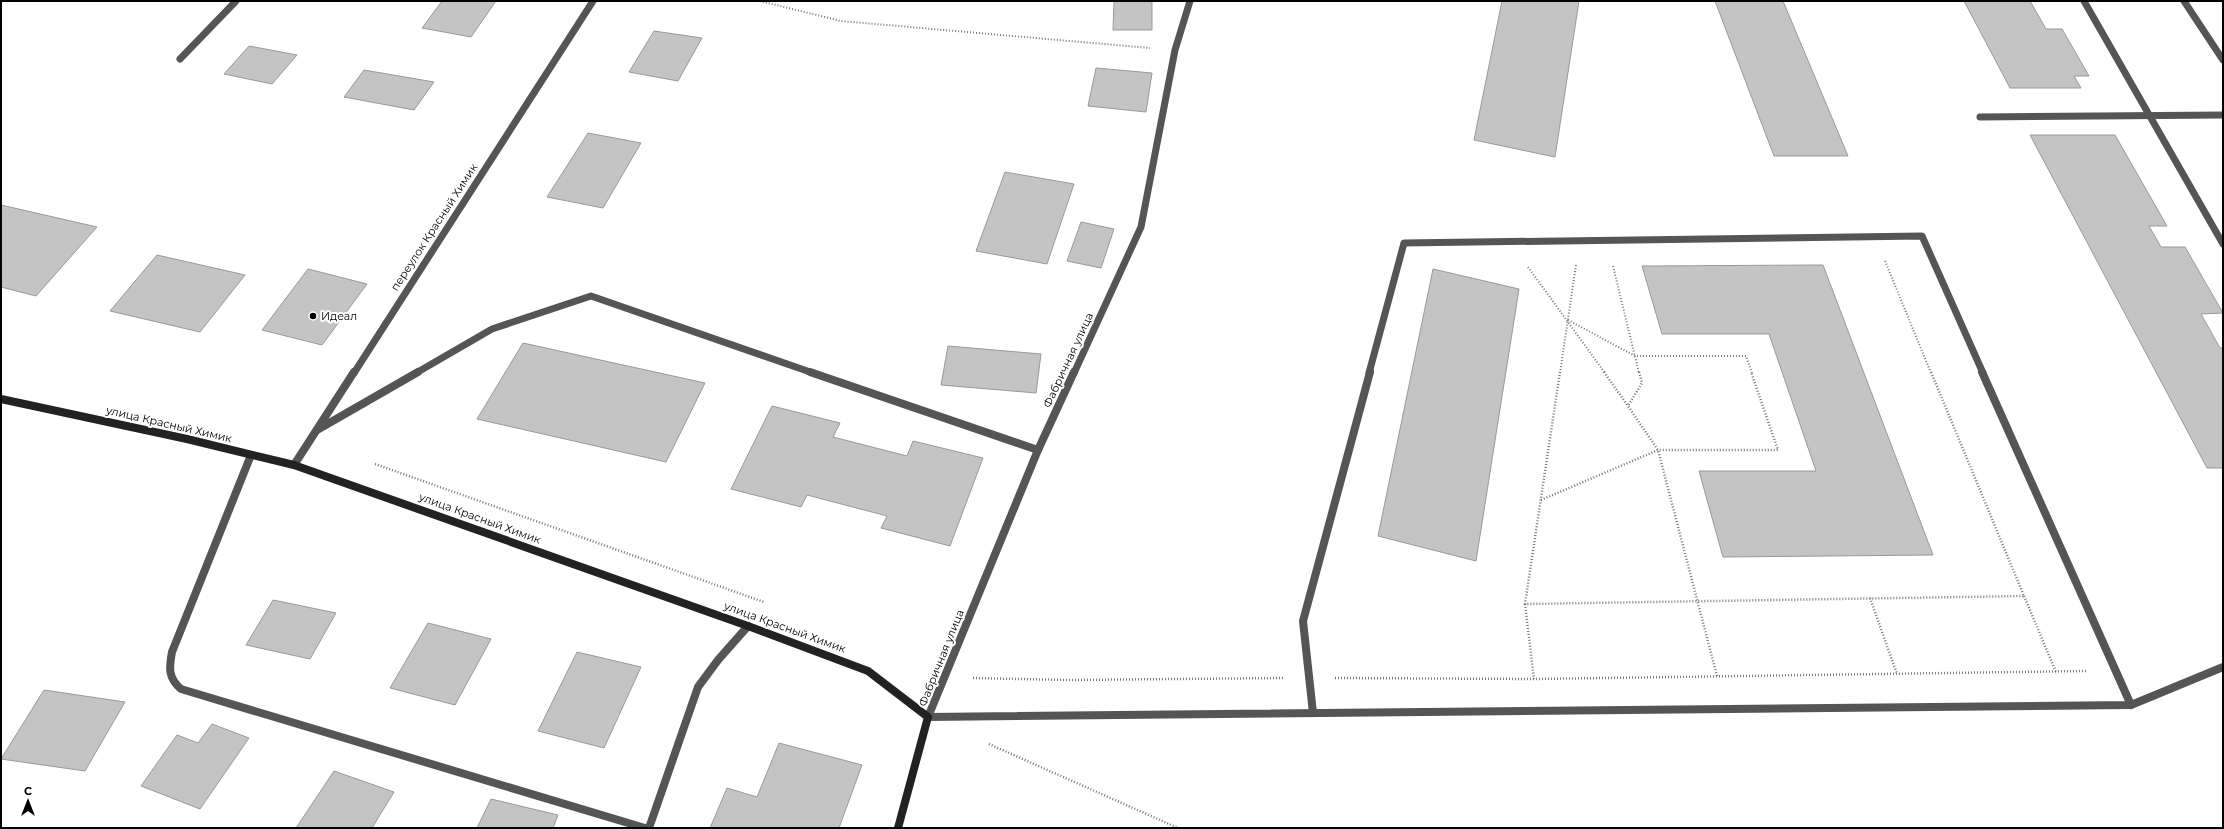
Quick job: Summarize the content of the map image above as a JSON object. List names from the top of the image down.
{
  "streets": {
    "street": ["переулок Красный Химик", "Фабричная улица", "улица Красный Химик"]
  },
  "crossings": [
    ["переулок Красный Химик", "улица Красный Химик"],
    ["Фабричная улица", "улица Красный Химик"]
  ],
  "places": ["Идеал"],
  "north": "top"
}
